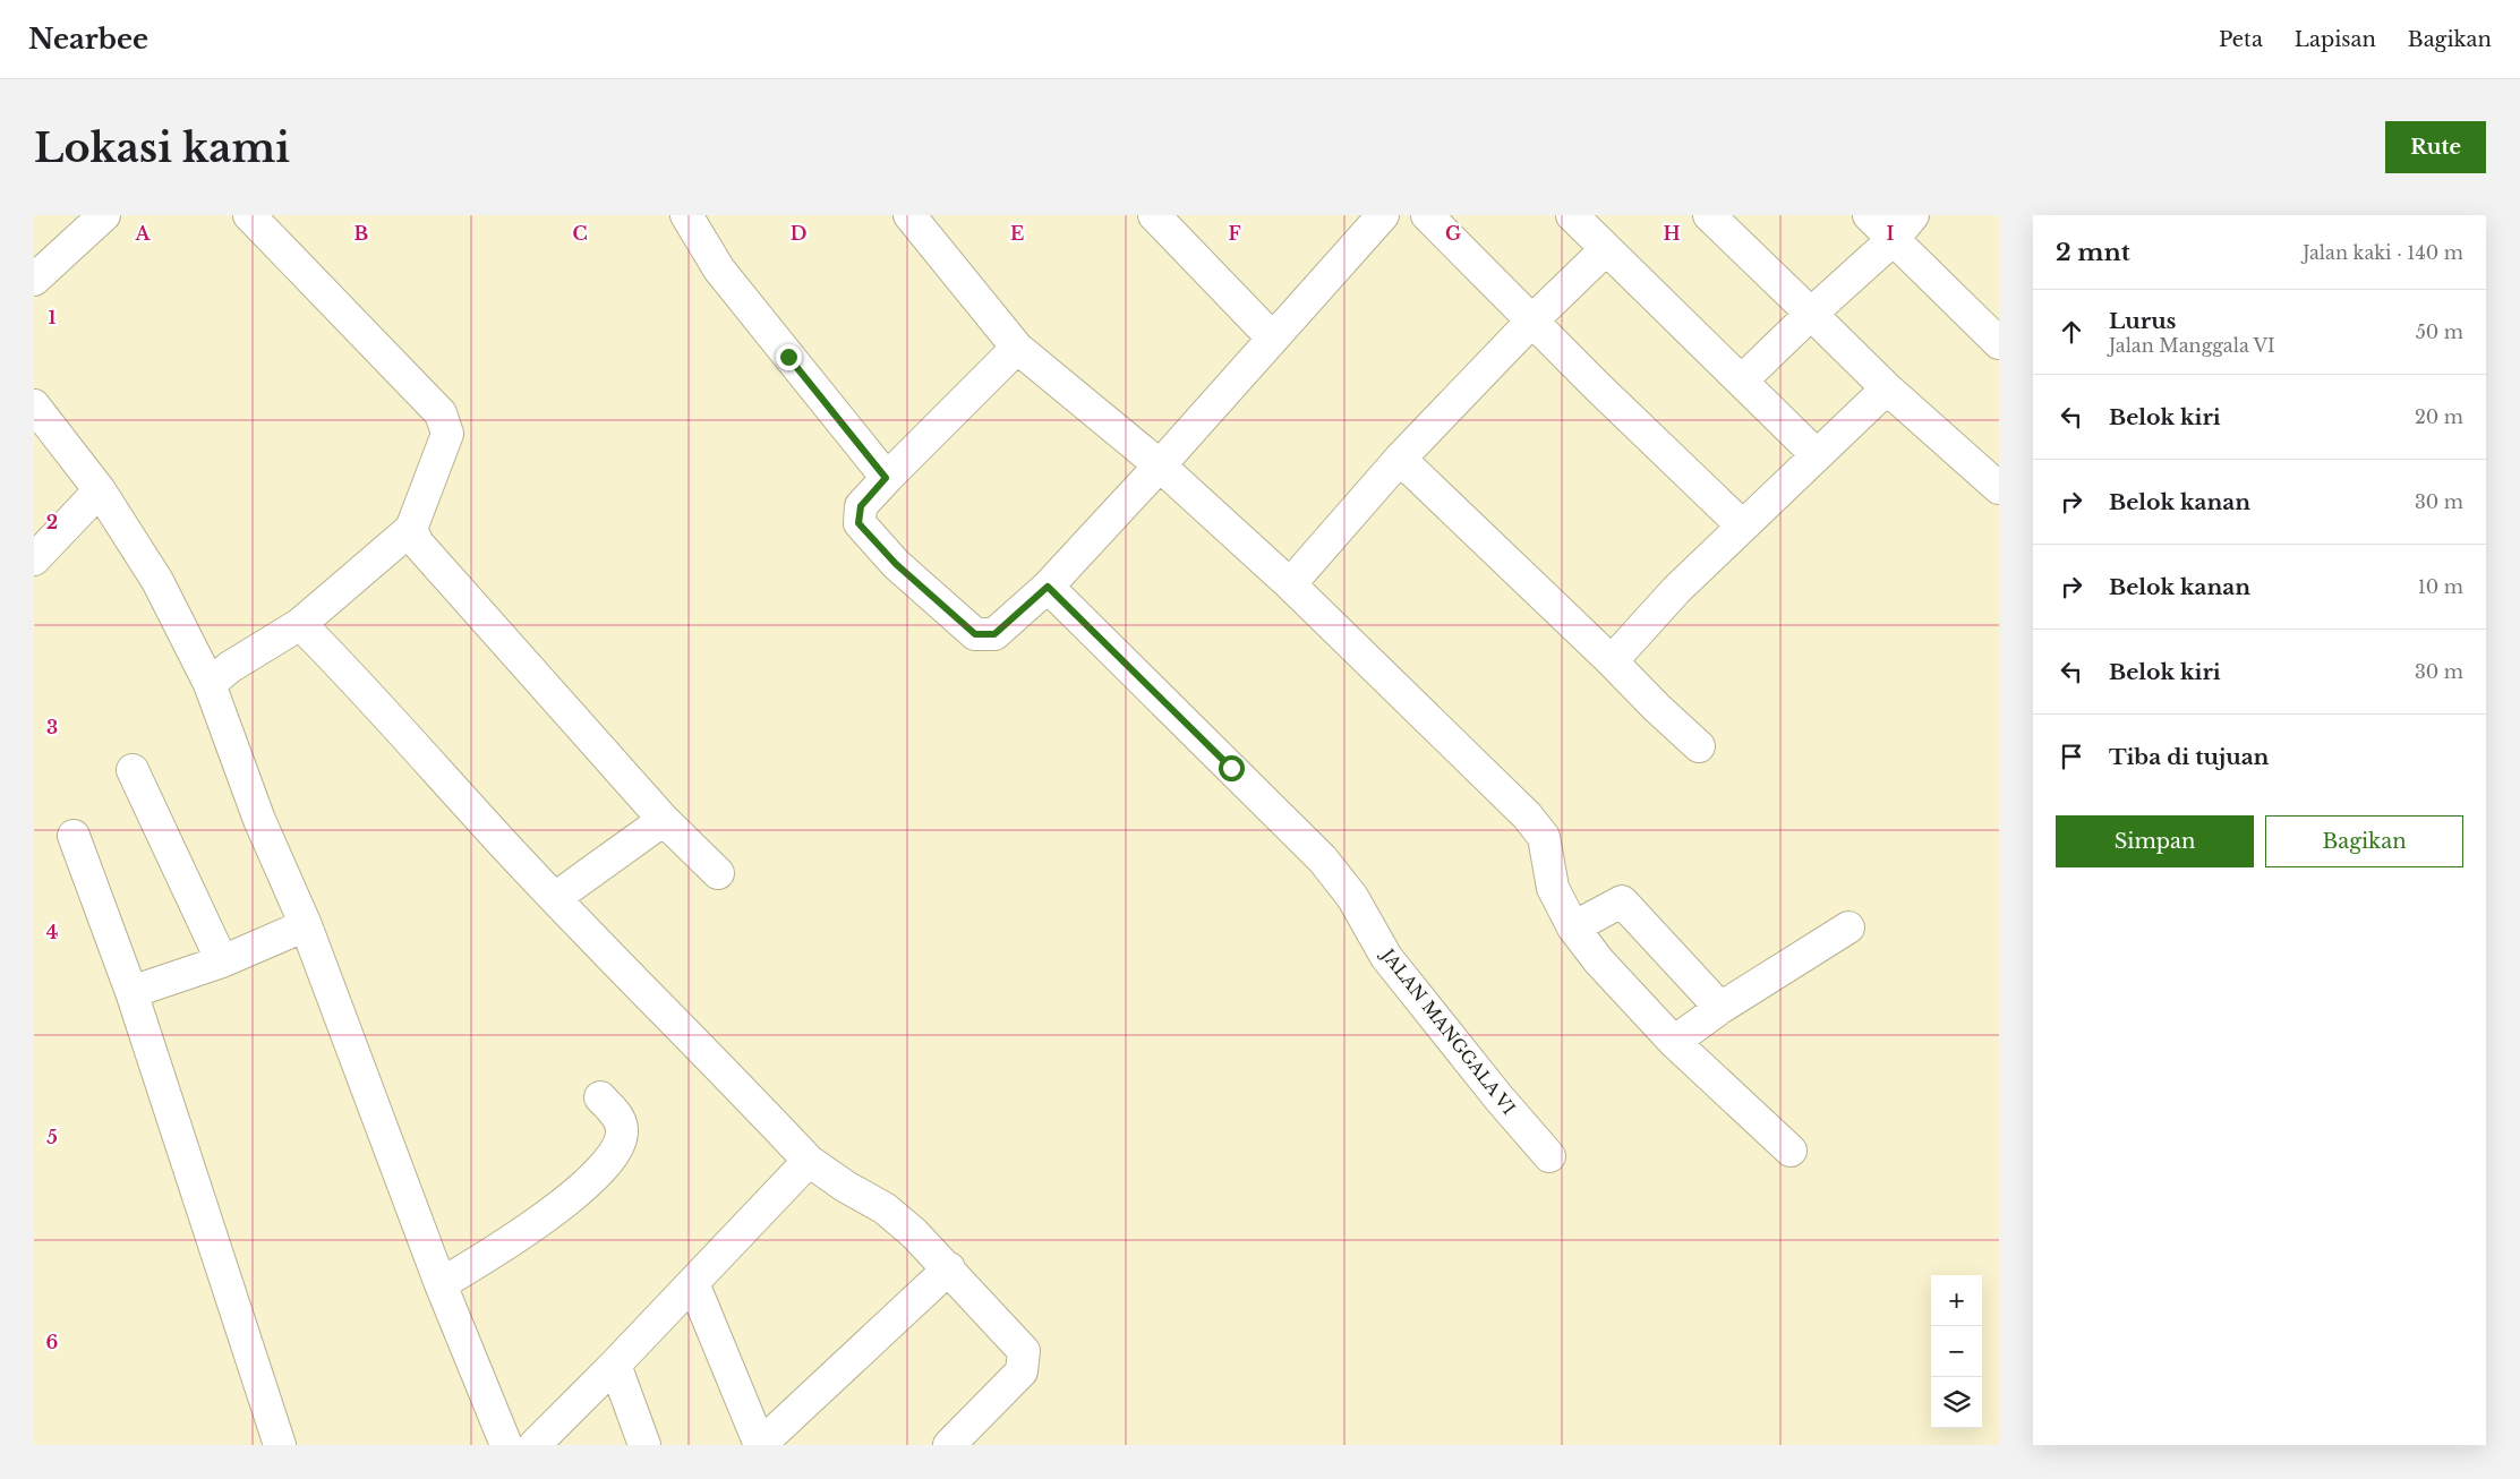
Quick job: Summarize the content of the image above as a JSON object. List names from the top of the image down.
{
  "streets": {
    "street": ["JALAN MANGGALA VI"]
  },
  "page": {
    "header": "Nearbee",
    "nav": ["Peta", "Lapisan", "Bagikan"],
    "buttons": [
      "Rute",
      ["Simpan", "Bagikan"]
    ],
    "title": "Lokasi kami",
    "heading": ["2 mnt", "Jalan kaki · 140 m"],
    "list": [
      ["Lurus", "Jalan Manggala VI", "50 m"],
      ["Belok kiri", "20 m"],
      ["Belok kanan", "30 m"],
      ["Belok kanan", "10 m"],
      ["Belok kiri", "30 m"],
      "Tiba di tujuan"
    ],
    "map_buttons": ["+", "−"]
  },
  "grid": {
    "columns": [
      "A",
      "B",
      "C",
      "D",
      "E",
      "F",
      "G",
      "H",
      "I"
    ],
    "rows": [
      "1",
      "2",
      "3",
      "4",
      "5",
      "6"
    ]
  }
}
